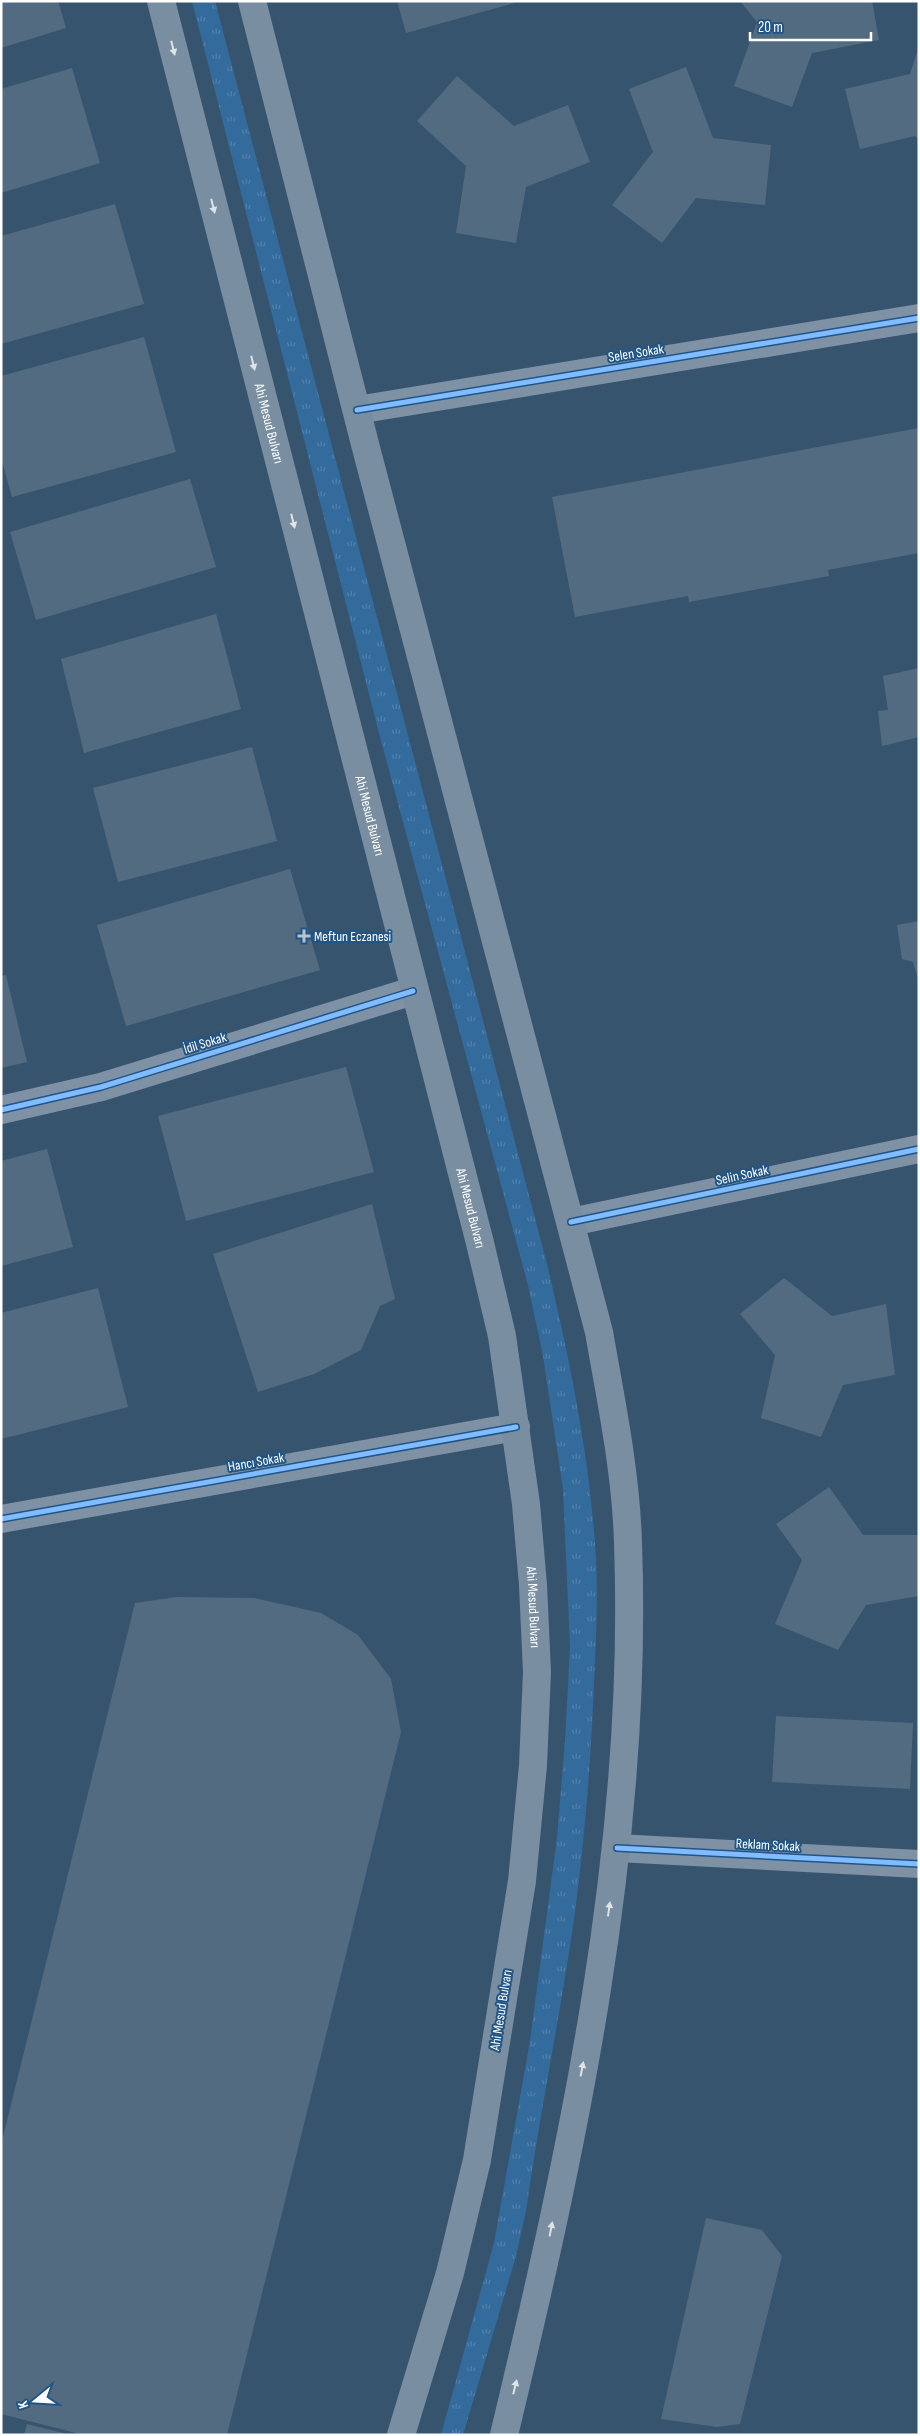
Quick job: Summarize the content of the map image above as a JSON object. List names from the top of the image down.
{
  "streets": {
    "main road": ["Ahi Mesud Bulvarı"],
    "street": [
      "Selen Sokak",
      "İdil Sokak",
      "Selin Sokak",
      "Hancı Sokak",
      "Reklam Sokak"
    ]
  },
  "crossings": [
    ["Ahi Mesud Bulvarı", "İdil Sokak"],
    ["Ahi Mesud Bulvarı", "Hancı Sokak"]
  ],
  "places": {
    "health": ["Meftun Eczanesi"]
  },
  "scale_bar": "20 m",
  "north": "left"
}
